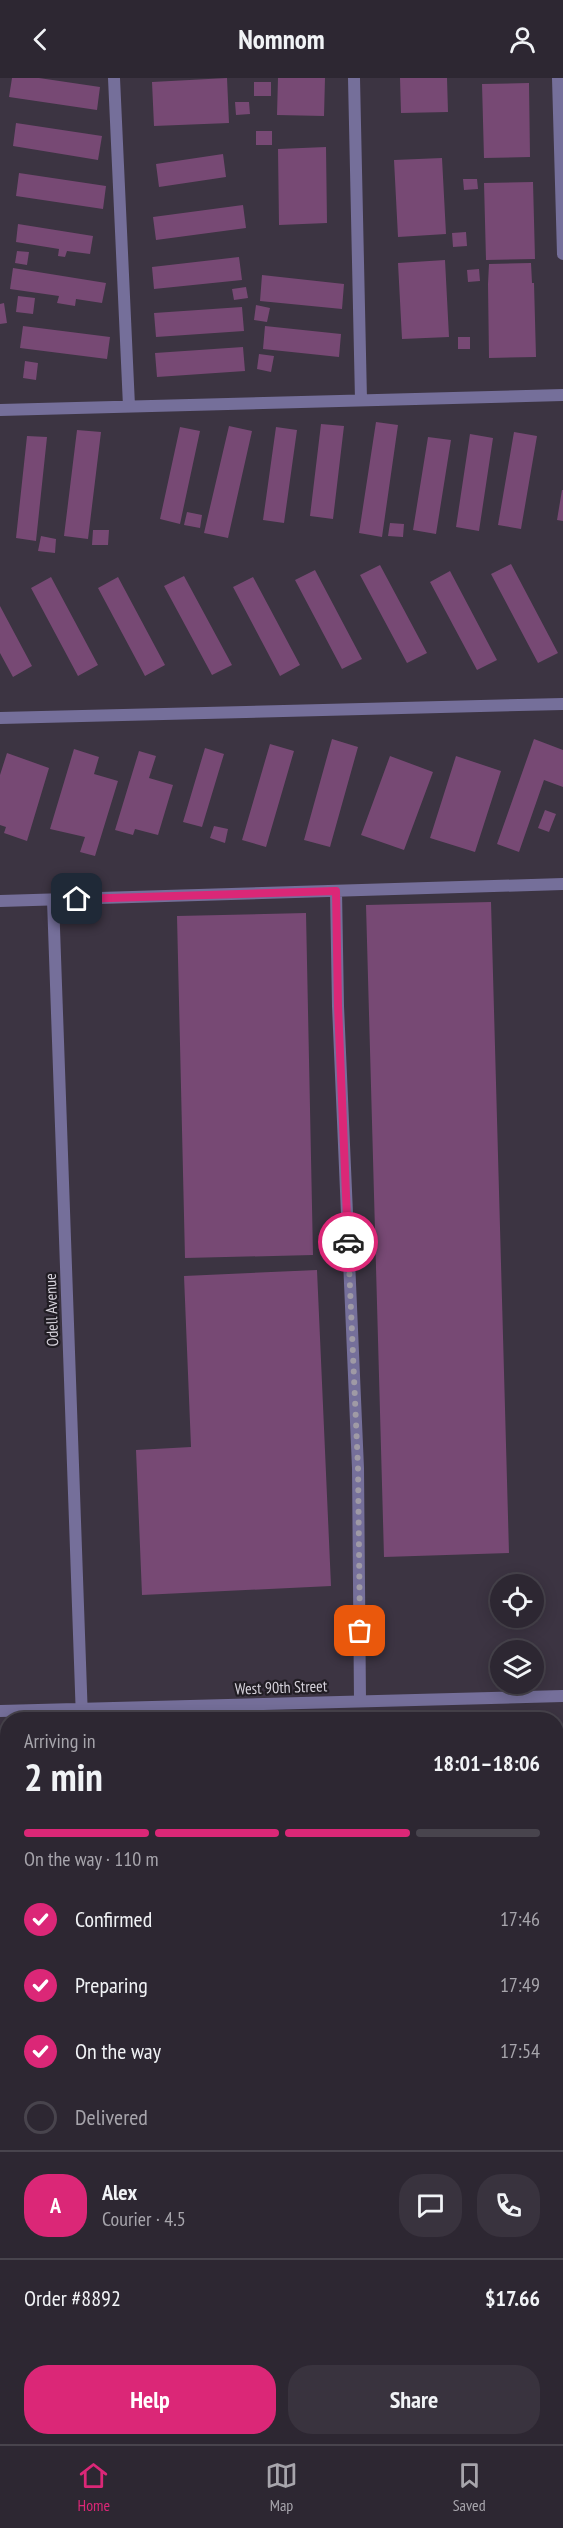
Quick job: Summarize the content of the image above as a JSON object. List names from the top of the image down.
{
  "streets": {
    "street": ["Odell Avenue", "West 90th Street"]
  },
  "page": {
    "header": "Nomnom",
    "heading": ["2 min", "Arriving in", "18:01–18:06"],
    "panel": [
      "Alex",
      "Courier · 4.5",
      "Order #8892",
      "$17.66"
    ],
    "bar": "On the way · 110 m",
    "list": [
      ["Confirmed", "17:46"],
      ["Preparing", "17:49"],
      ["On the way", "17:54"],
      "Delivered"
    ],
    "round": "A",
    "buttons": ["Help", "Share"],
    "tabs": ["Home", "Map", "Saved"]
  }
}
